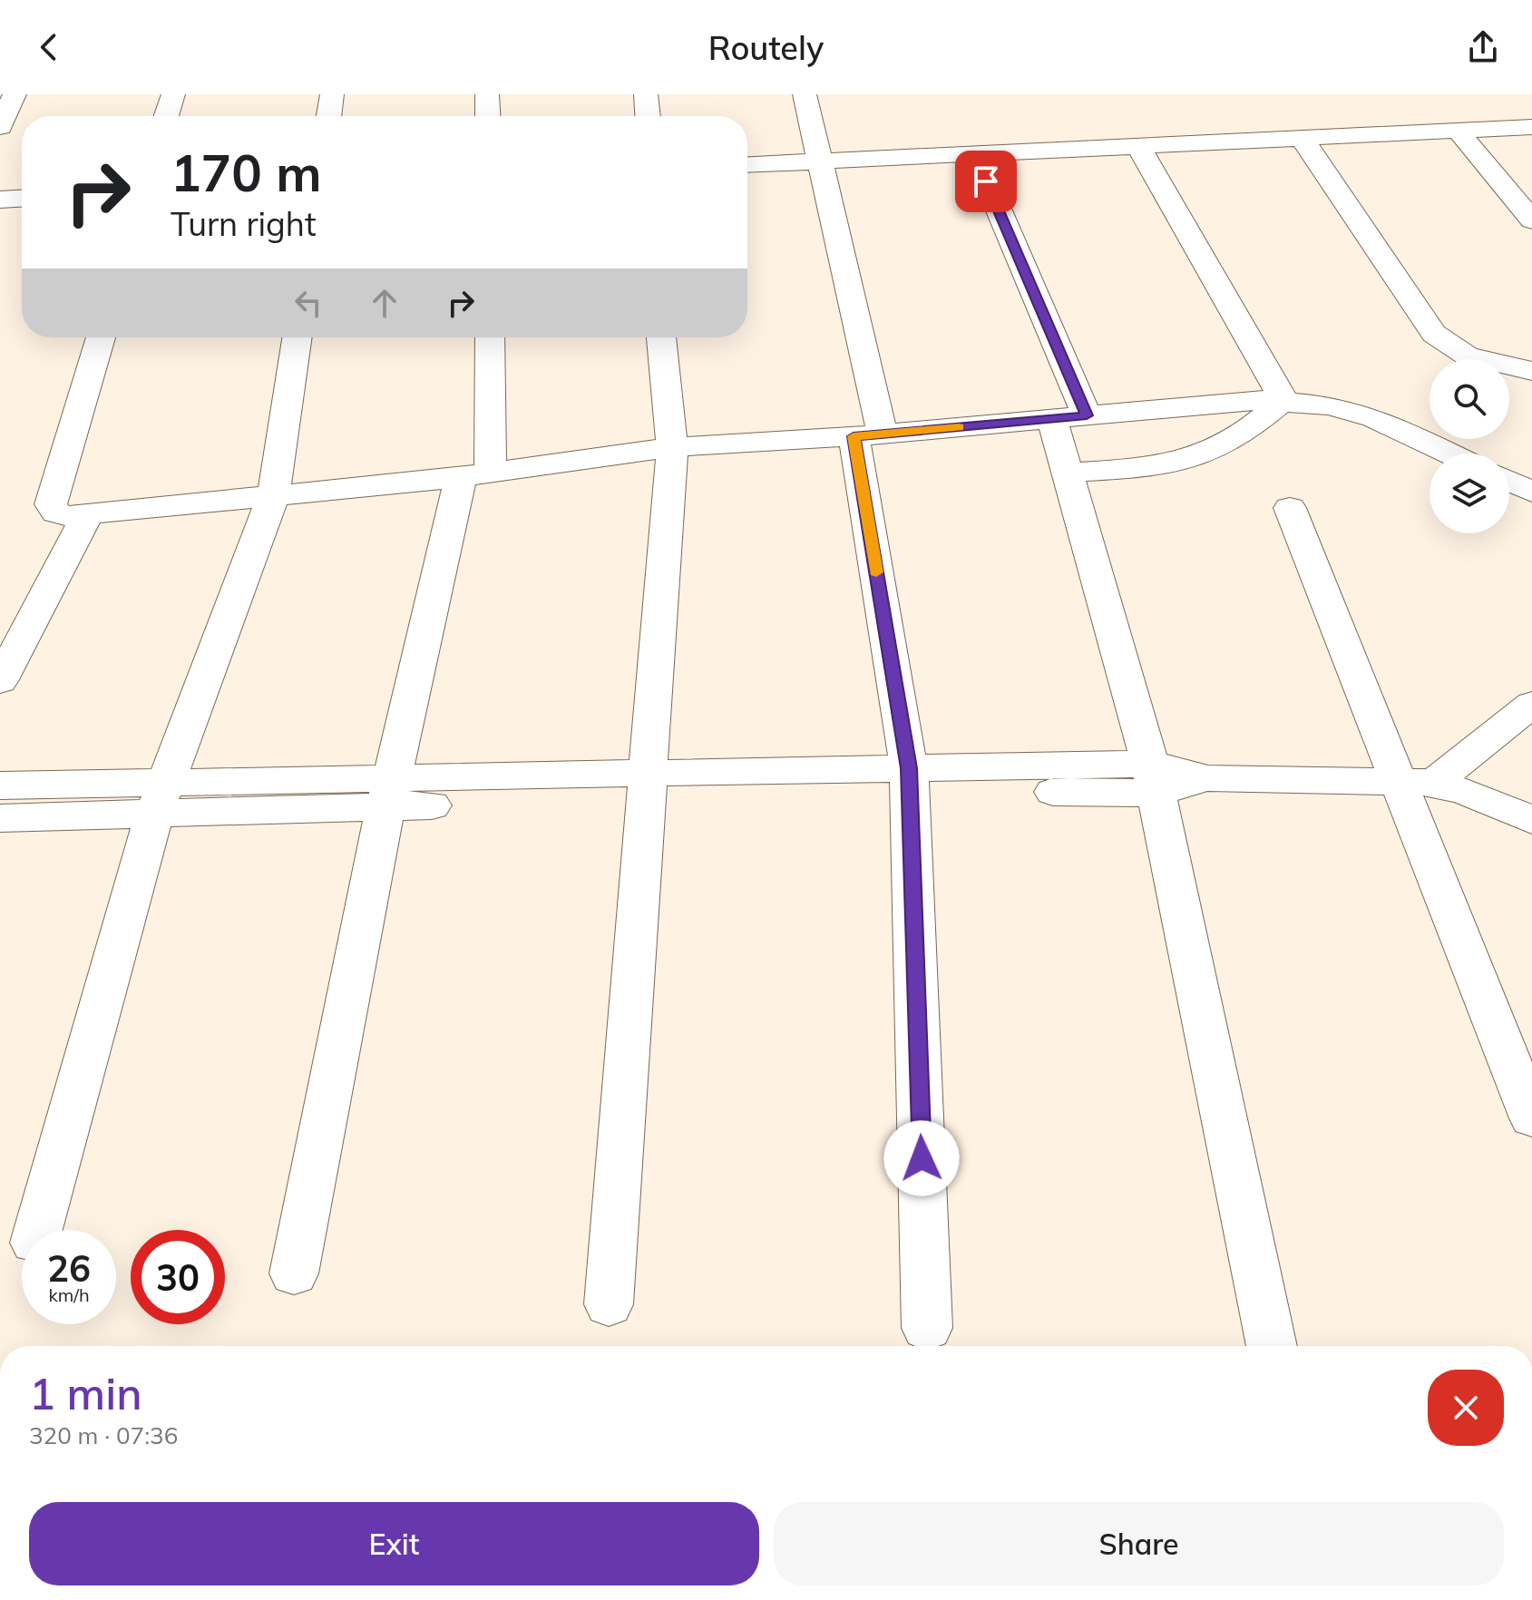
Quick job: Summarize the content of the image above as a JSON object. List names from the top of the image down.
{
  "page": {
    "header": "Routely",
    "turn": ["170 m", "Turn right"],
    "speed": "26 km/h",
    "limit": "30",
    "heading": ["1 min", "320 m · 07:36"],
    "buttons": ["Exit", "Share"]
  }
}
